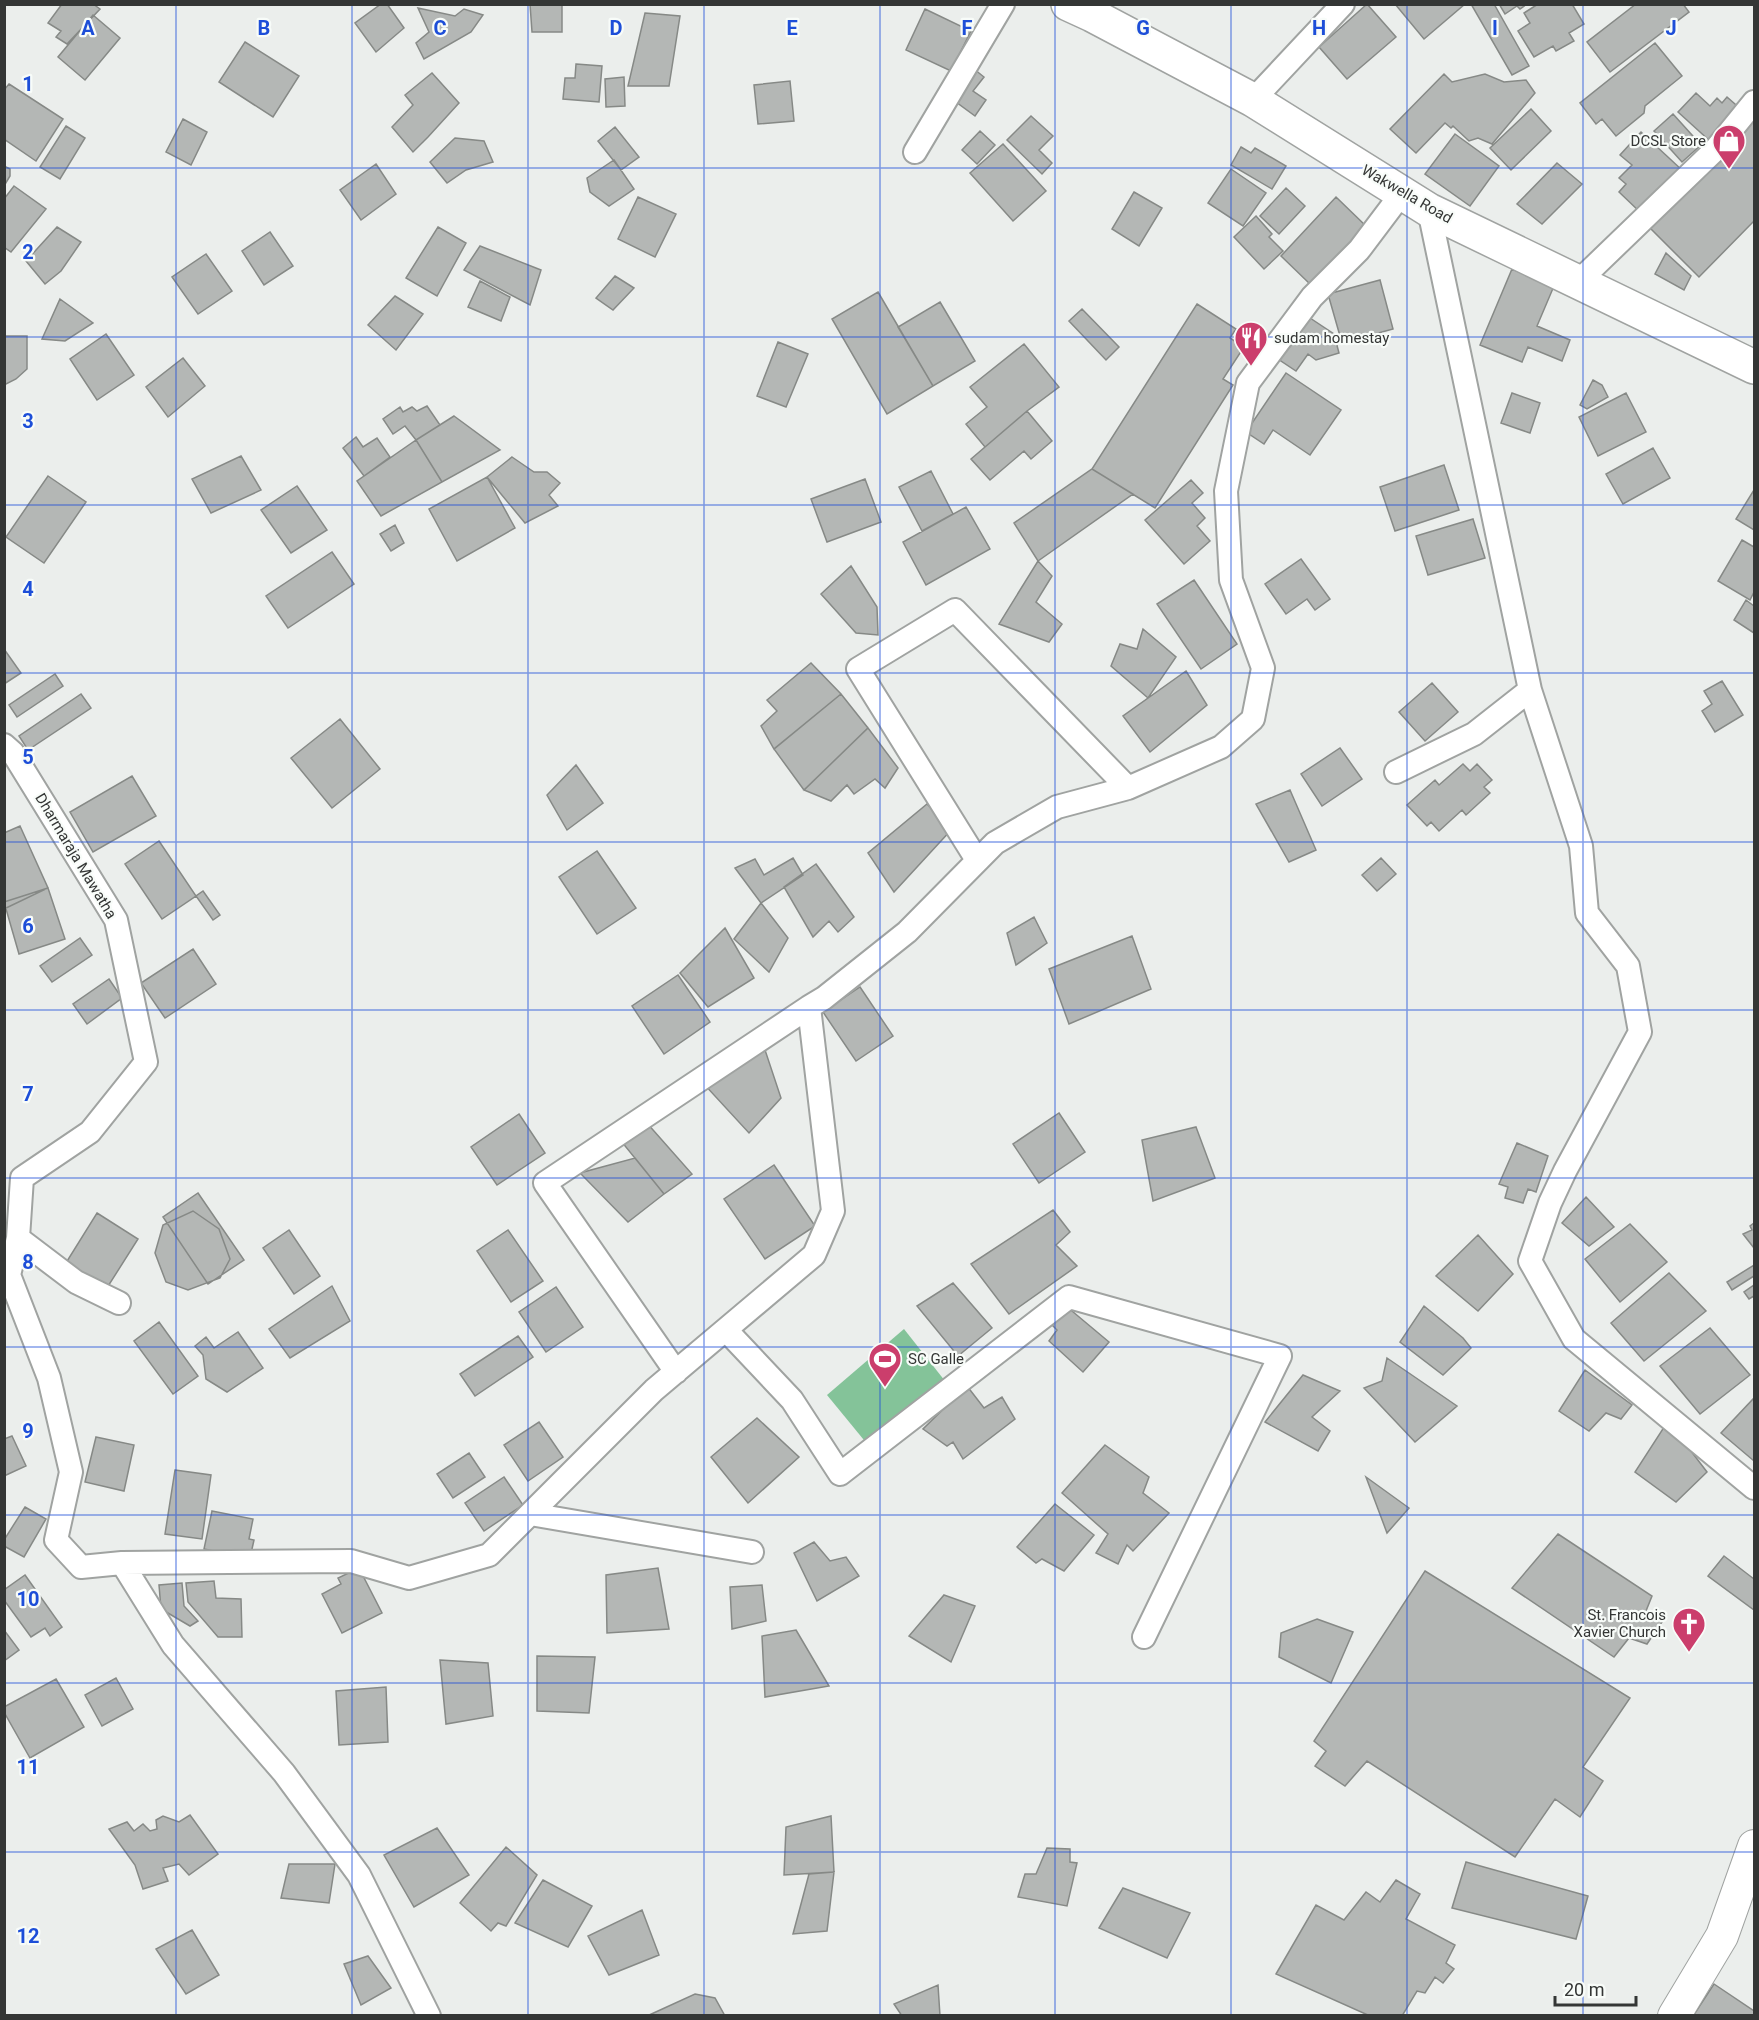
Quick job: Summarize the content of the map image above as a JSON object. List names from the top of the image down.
{
  "streets": {
    "main road": ["Wakwella Road"],
    "street": ["Dharmaraja Mawatha"]
  },
  "places": {
    "shop": ["DCSL Store"],
    "restaurant": ["sudam homestay"],
    "sports": ["SC Galle"],
    "church": ["St. Francois Xavier Church"]
  },
  "scale_bar": "20 m",
  "grid": {
    "columns": [
      "A",
      "B",
      "C",
      "D",
      "E",
      "F",
      "G",
      "H",
      "I",
      "J"
    ],
    "rows": [
      "1",
      "2",
      "3",
      "4",
      "5",
      "6",
      "7",
      "8",
      "9",
      "10",
      "11",
      "12"
    ]
  }
}
